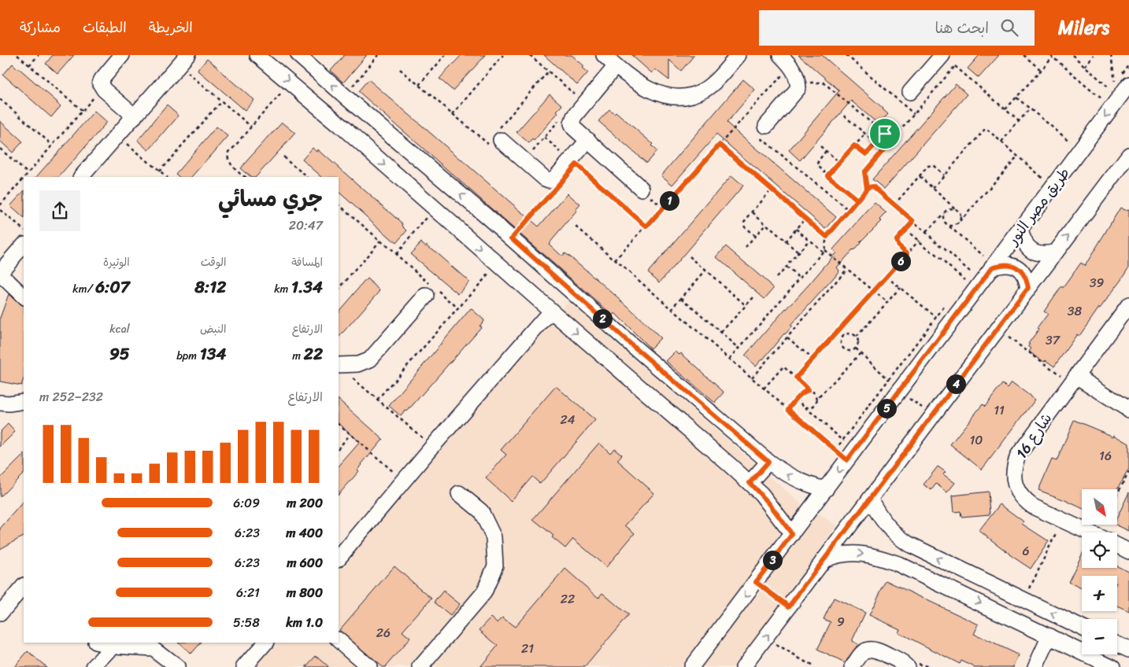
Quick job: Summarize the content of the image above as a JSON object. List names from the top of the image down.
{
  "streets": {
    "street": ["طريق مصر النور", "شارع 16"]
  },
  "house_numbers": [
    "39",
    "38",
    "37",
    "11",
    "24",
    "10",
    "16",
    "6",
    "22",
    "9",
    "26",
    "21"
  ],
  "north": "bottom right",
  "page": {
    "header": "Milers",
    "search": "ابحث هنا",
    "nav": ["الخريطة", "الطبقات", "مشاركة"],
    "heading": ["جري مسائي", "20:47"],
    "pins": [
      "1",
      "6",
      "2",
      "4",
      "5",
      "3"
    ],
    "stats": [
      ["المسافة", "1.34 km"],
      ["الوقت", "8:12"],
      ["الوتيرة", "6:07 /km"],
      ["الارتفاع", "22 m"],
      ["النبض", "134 bpm"],
      ["kcal", "95"]
    ],
    "chart": ["الارتفاع", "232–252 m"],
    "list": [
      {
        "name": "200 m",
        "note": "6:09"
      },
      {
        "name": "400 m",
        "note": "6:23"
      },
      {
        "name": "600 m",
        "note": "6:23"
      },
      {
        "name": "800 m",
        "note": "6:21"
      },
      {
        "name": "1.0 km",
        "note": "5:58"
      }
    ],
    "map_buttons": ["+", "−"]
  }
}
